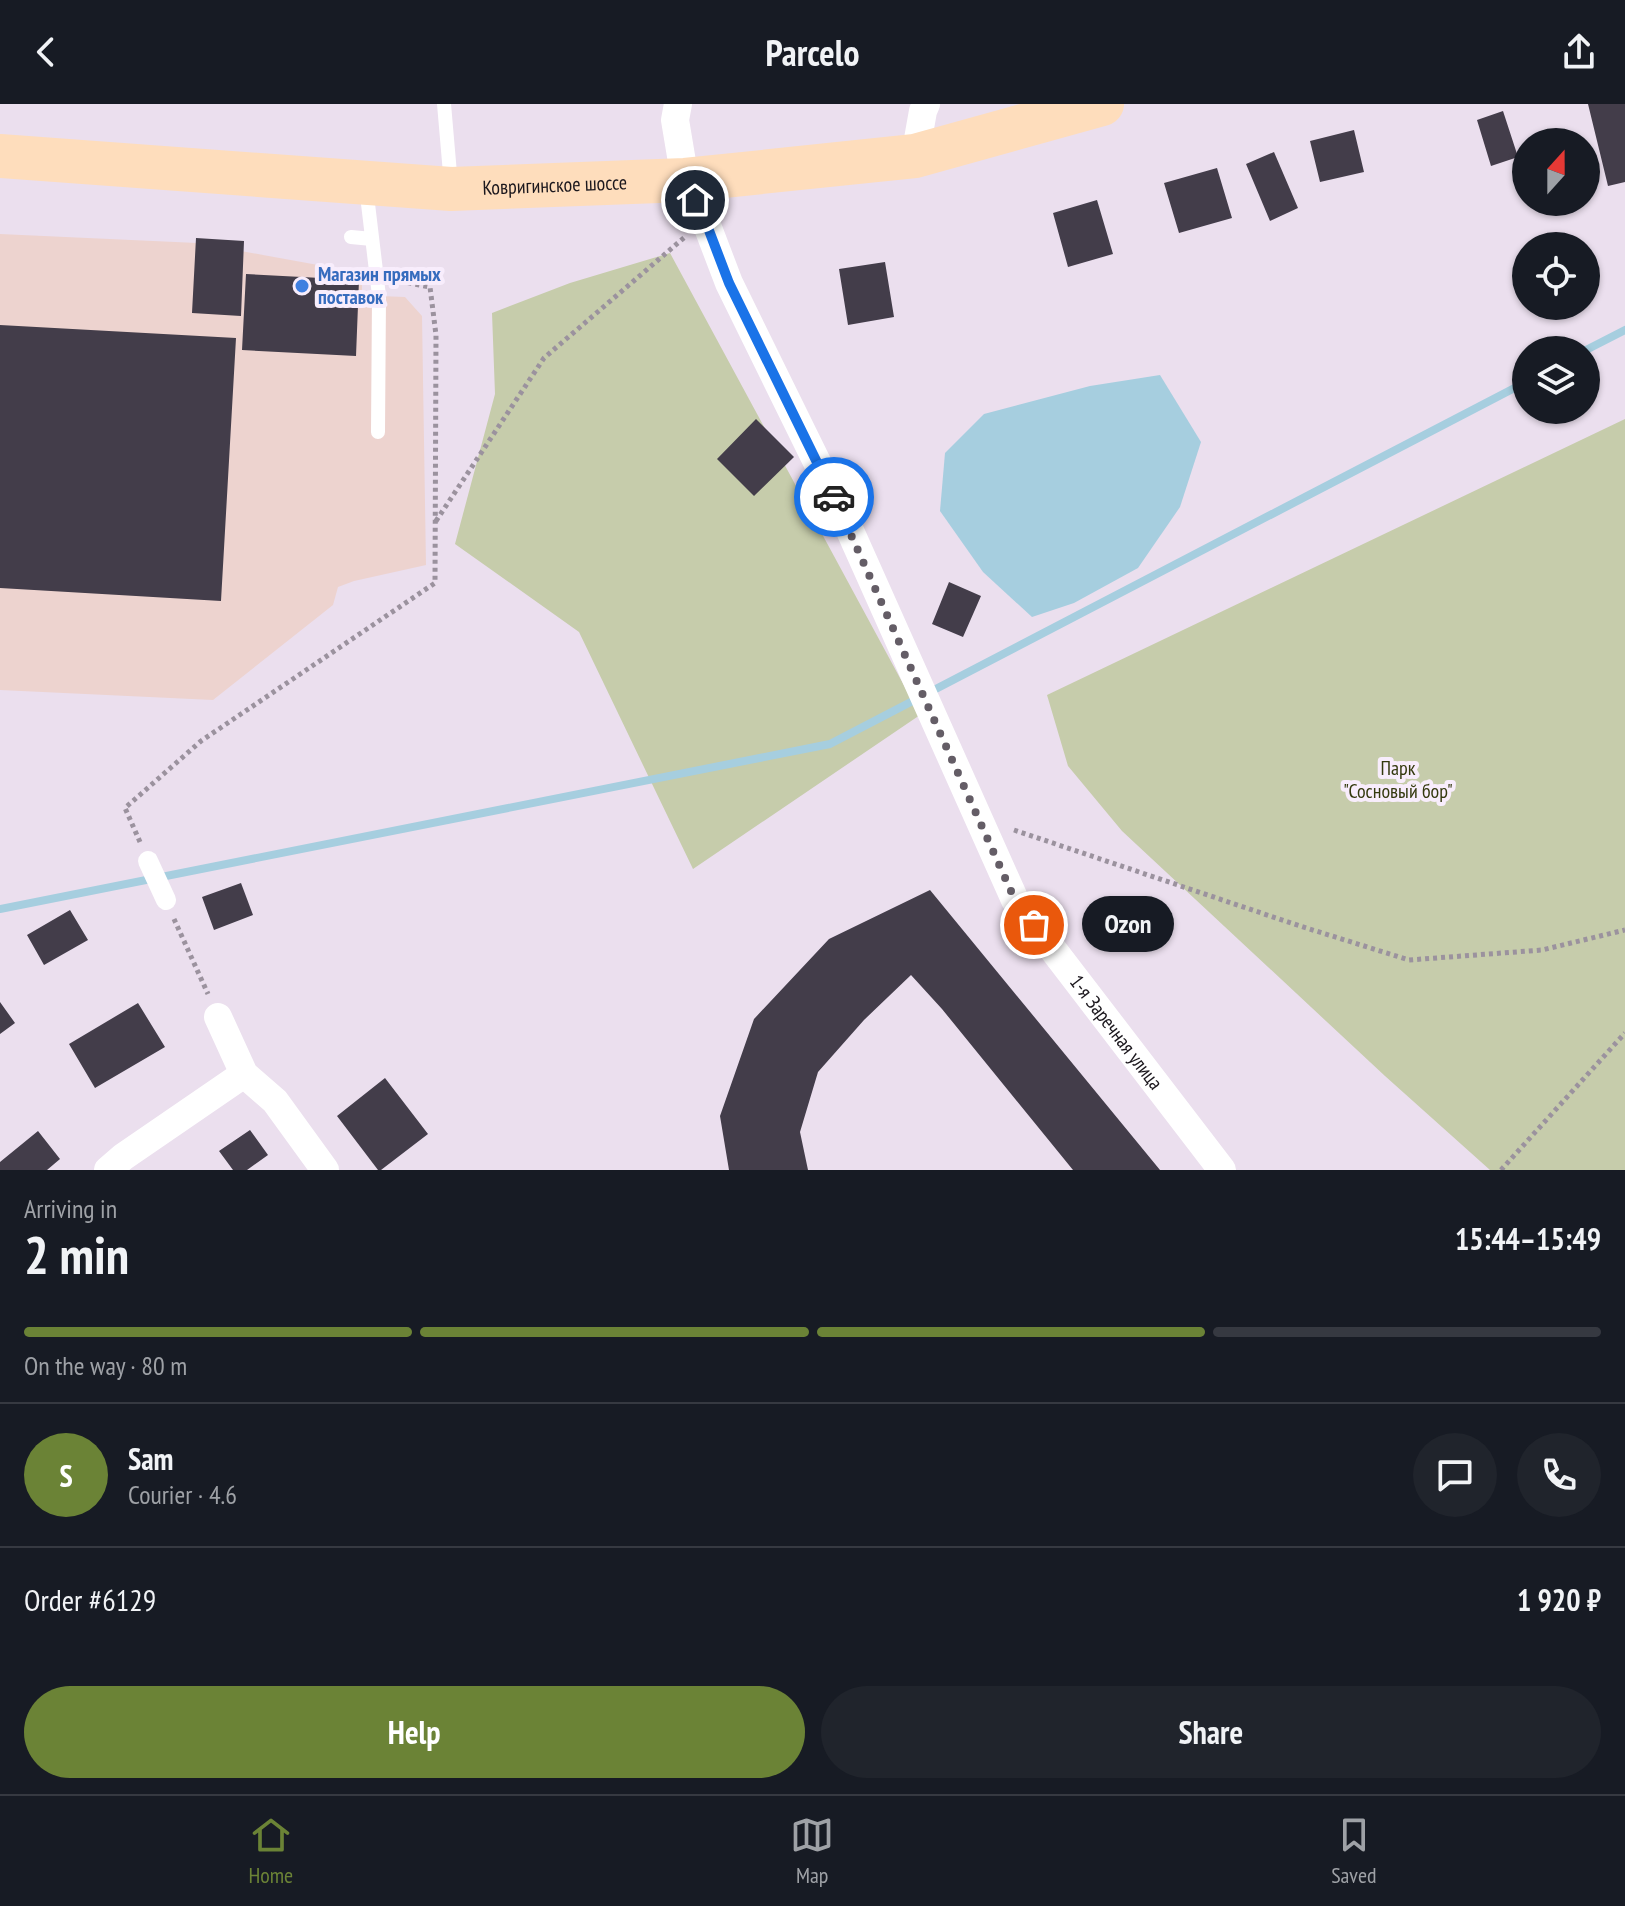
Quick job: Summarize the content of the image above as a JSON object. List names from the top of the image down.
{
  "streets": {
    "main road": ["Ковригинское шоссе"],
    "street": ["1-я Заречная улица"]
  },
  "crossings": [
    ["Ковригинское шоссе", "1-я Заречная улица"]
  ],
  "parks": ["Парк \"Сосновый бор\""],
  "places": ["Магазин прямых поставок", "Ozon"],
  "north": "top",
  "page": {
    "header": "Parcelo",
    "bubble": "Ozon",
    "heading": ["2 min", "Arriving in", "15:44–15:49"],
    "panel": [
      "Sam",
      "Courier · 4.6",
      "Order #6129",
      "1 920 ₽"
    ],
    "bar": "On the way · 80 m",
    "round": "S",
    "buttons": ["Help", "Share"],
    "tabs": ["Home", "Map", "Saved"]
  }
}
